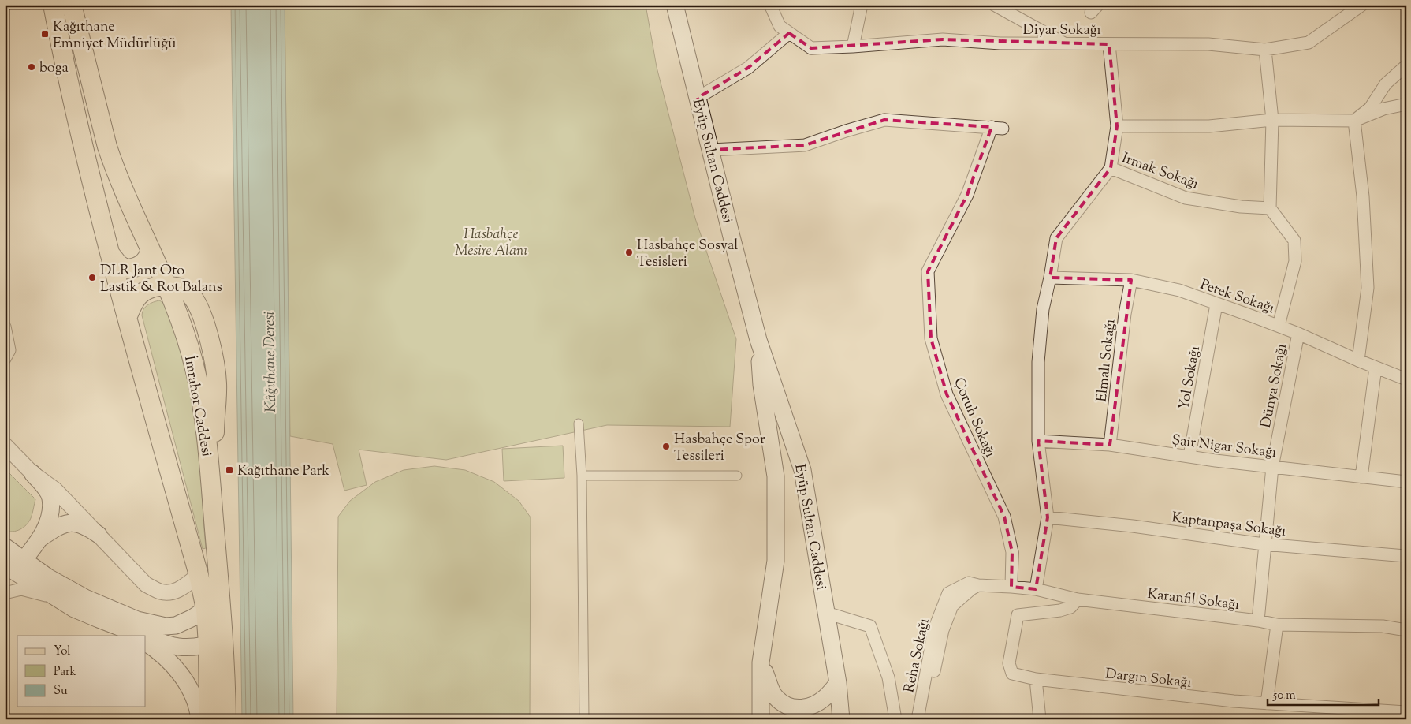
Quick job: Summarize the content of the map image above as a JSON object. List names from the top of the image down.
{
  "streets": {
    "main road": ["Eyüp Sultan Caddesi", "İmrahor Caddesi"],
    "street": [
      "Diyar Sokağı",
      "Irmak Sokağı",
      "Petek Sokağı",
      "Elmalı Sokağı",
      "Yol Sokağı",
      "Dünya Sokağı",
      "Çoruh Sokağı",
      "Şair Nigar Sokağı",
      "Kaptanpaşa Sokağı",
      "Karanfil Sokağı",
      "Reha Sokağı",
      "Dargın Sokağı"
    ]
  },
  "crossings": [
    ["Eyüp Sultan Caddesi", "Çoruh Sokağı"],
    ["Petek Sokağı", "Elmalı Sokağı"],
    ["Petek Sokağı", "Yol Sokağı"],
    ["Petek Sokağı", "Dünya Sokağı"],
    ["Elmalı Sokağı", "Şair Nigar Sokağı"],
    ["Yol Sokağı", "Şair Nigar Sokağı"],
    ["Dünya Sokağı", "Şair Nigar Sokağı"],
    ["Dünya Sokağı", "Kaptanpaşa Sokağı"],
    ["Dünya Sokağı", "Karanfil Sokağı"],
    ["Çoruh Sokağı", "Karanfil Sokağı"],
    ["Karanfil Sokağı", "Reha Sokağı"],
    ["Karanfil Sokağı", "Dargın Sokağı"]
  ],
  "water": ["Kâğıthane Deresi"],
  "parks": ["Hasbahçe Mesire Alanı"],
  "places": {
    "transit": ["Kağıthane Emniyet Müdürlüğü", "Kağıthane Park"],
    "other": [
      "boga",
      "Hasbahçe Sosyal Tesisleri",
      "DLR Jant Oto Lastik & Rot Balans",
      "Hasbahçe Spor Tessileri"
    ]
  },
  "legend": ["Yol", "Park", "Su"],
  "scale_bar": "50 m"
}
